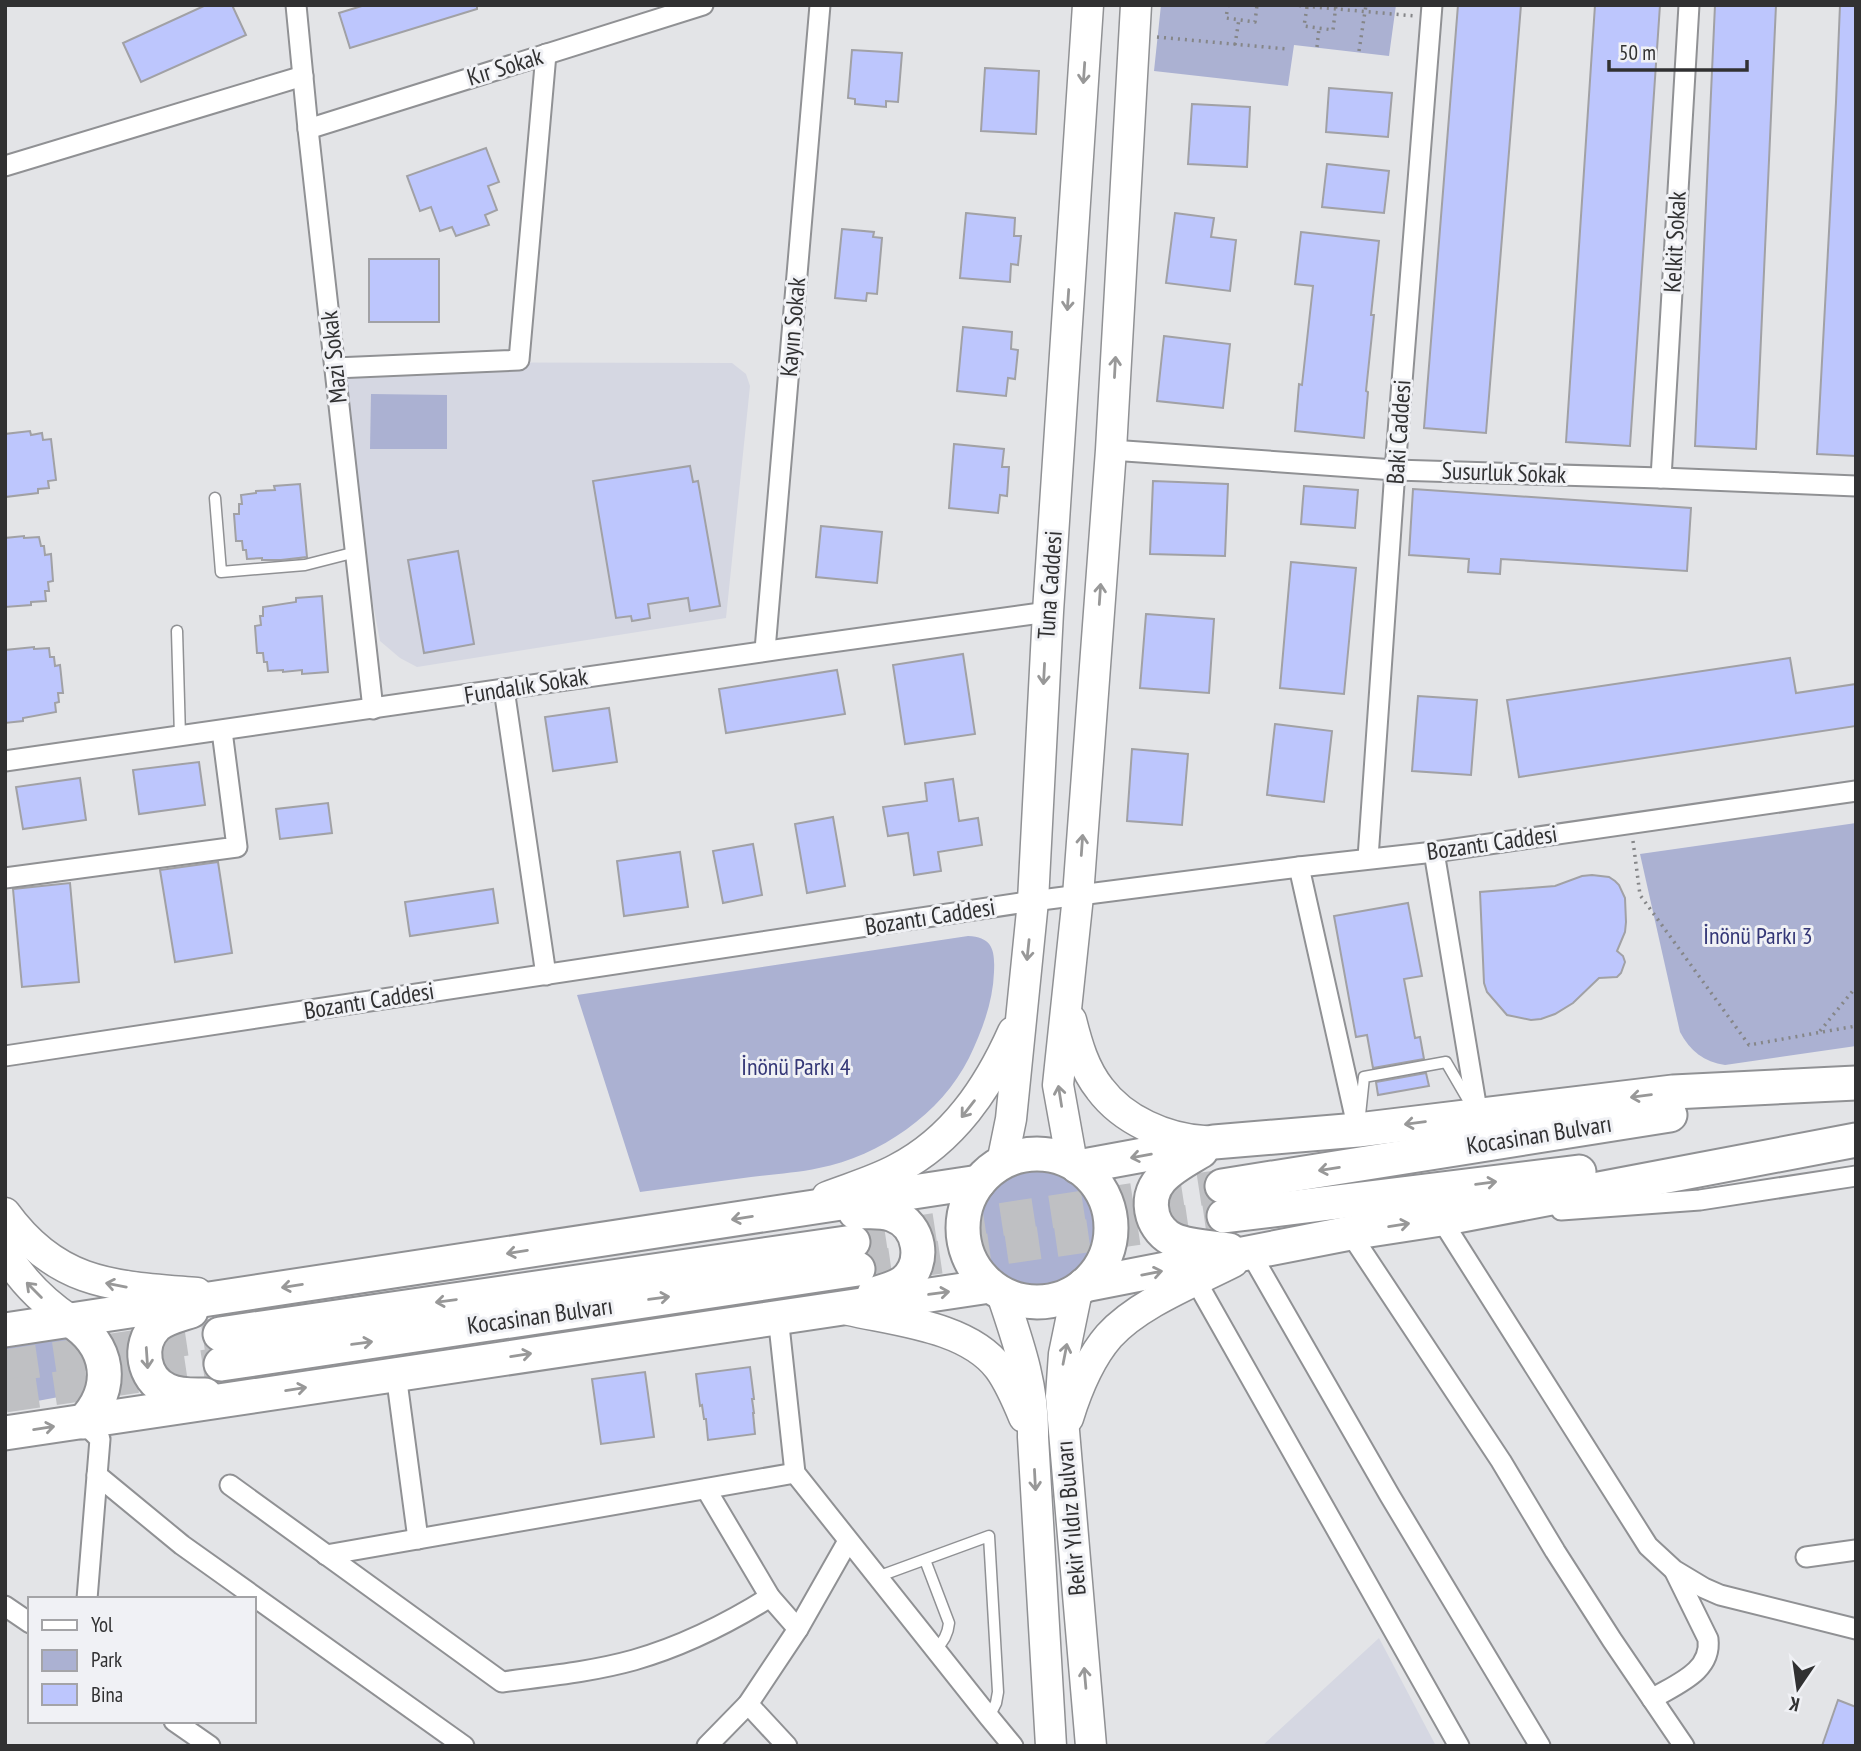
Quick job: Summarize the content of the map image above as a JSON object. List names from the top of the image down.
{
  "streets": {
    "highway": ["Kocasinan Bulvarı"],
    "main road": ["Tuna Caddesi", "Bekir Yıldız Bulvarı"],
    "street": [
      "Kır Sokak",
      "Kelkit Sokak",
      "Kayın Sokak",
      "Mazi Sokak",
      "Baki Caddesi",
      "Susurluk Sokak",
      "Fundalık Sokak",
      "Bozantı Caddesi"
    ]
  },
  "crossings": [
    ["Kır Sokak", "Mazi Sokak"],
    ["Kelkit Sokak", "Susurluk Sokak"],
    ["Kayın Sokak", "Fundalık Sokak"],
    ["Mazi Sokak", "Fundalık Sokak"],
    ["Baki Caddesi", "Susurluk Sokak"],
    ["Baki Caddesi", "Bozantı Caddesi"],
    ["Susurluk Sokak", "Tuna Caddesi"],
    ["Tuna Caddesi", "Fundalık Sokak"],
    ["Tuna Caddesi", "Bozantı Caddesi"],
    ["Tuna Caddesi", "Bekir Yıldız Bulvarı"]
  ],
  "parks": ["İnönü Parkı 3", "İnönü Parkı 4"],
  "legend": ["Yol", "Park", "Bina"],
  "scale_bar": "50 m",
  "north": "bottom"
}
